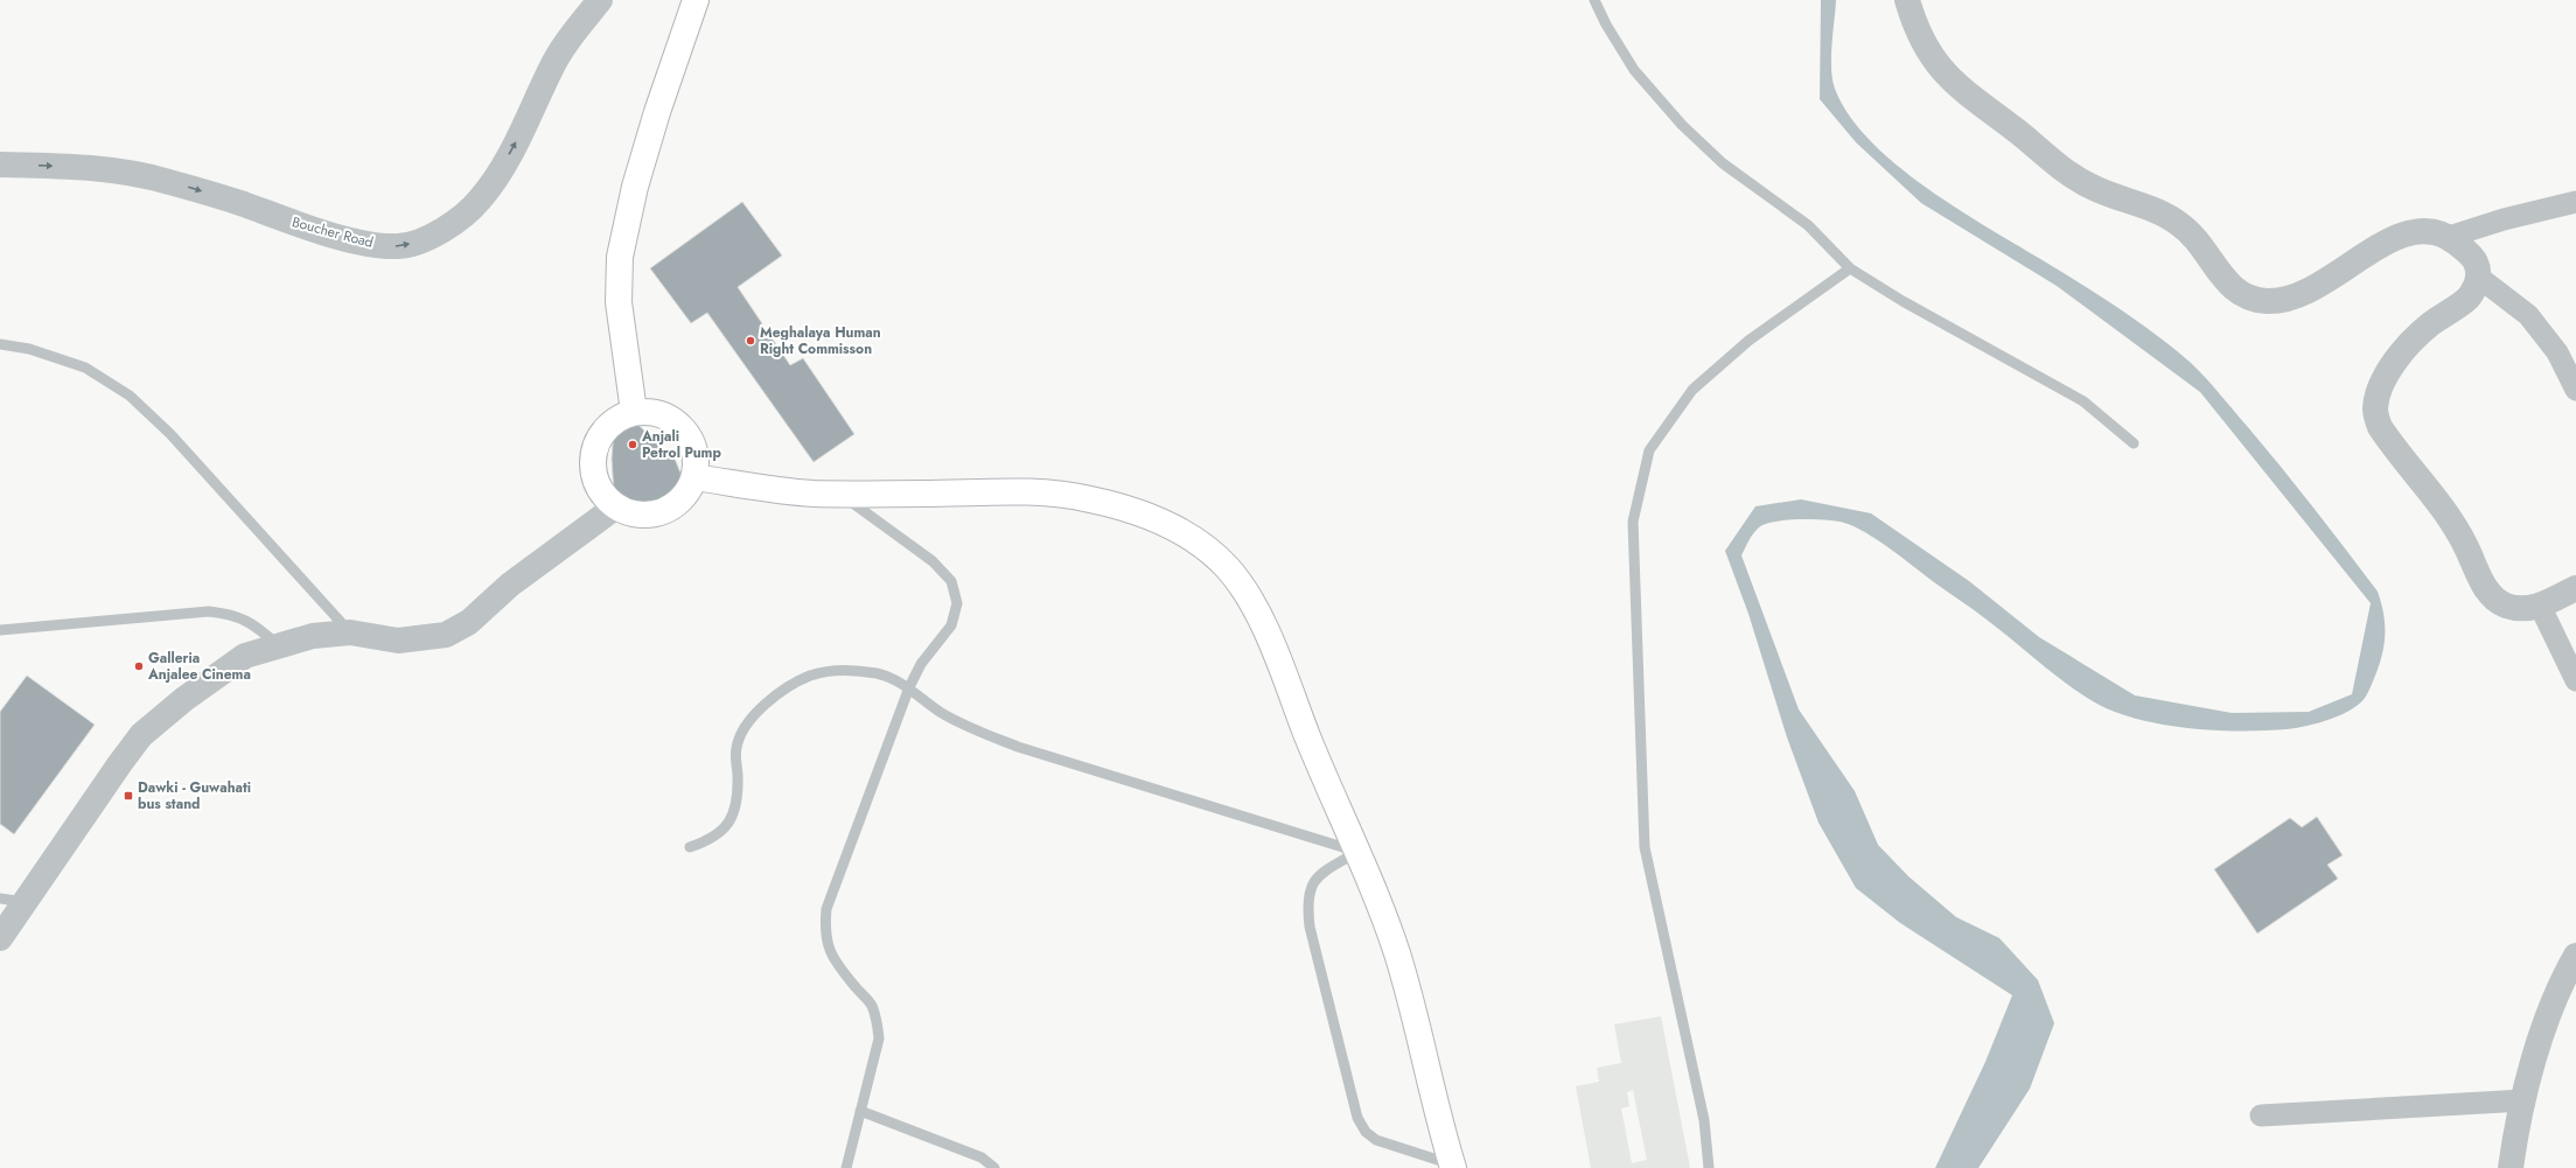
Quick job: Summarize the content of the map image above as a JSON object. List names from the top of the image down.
{
  "streets": {
    "street": ["Boucher Road"]
  },
  "one_way": ["Boucher Road"],
  "places": {
    "other": ["Meghalaya Human Right Commisson", "Anjali Petrol Pump", "Galleria Anjalee Cinema"],
    "transit": ["Dawki - Guwahati bus stand"]
  }
}
